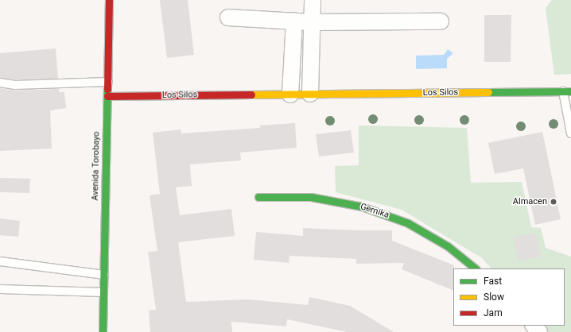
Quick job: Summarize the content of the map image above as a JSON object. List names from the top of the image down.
{
  "streets": {
    "street": ["Los Silos", "Avenida Torobayo", "Gernika"]
  },
  "crossings": [
    ["Los Silos", "Avenida Torobayo"]
  ],
  "places": ["Almacen"],
  "legend": ["Fast", "Slow", "Jam"]
}
